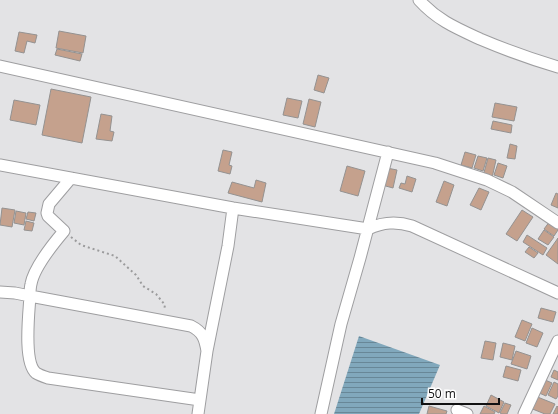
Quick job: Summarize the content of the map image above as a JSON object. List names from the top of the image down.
{
  "scale_bar": "50 m"
}
